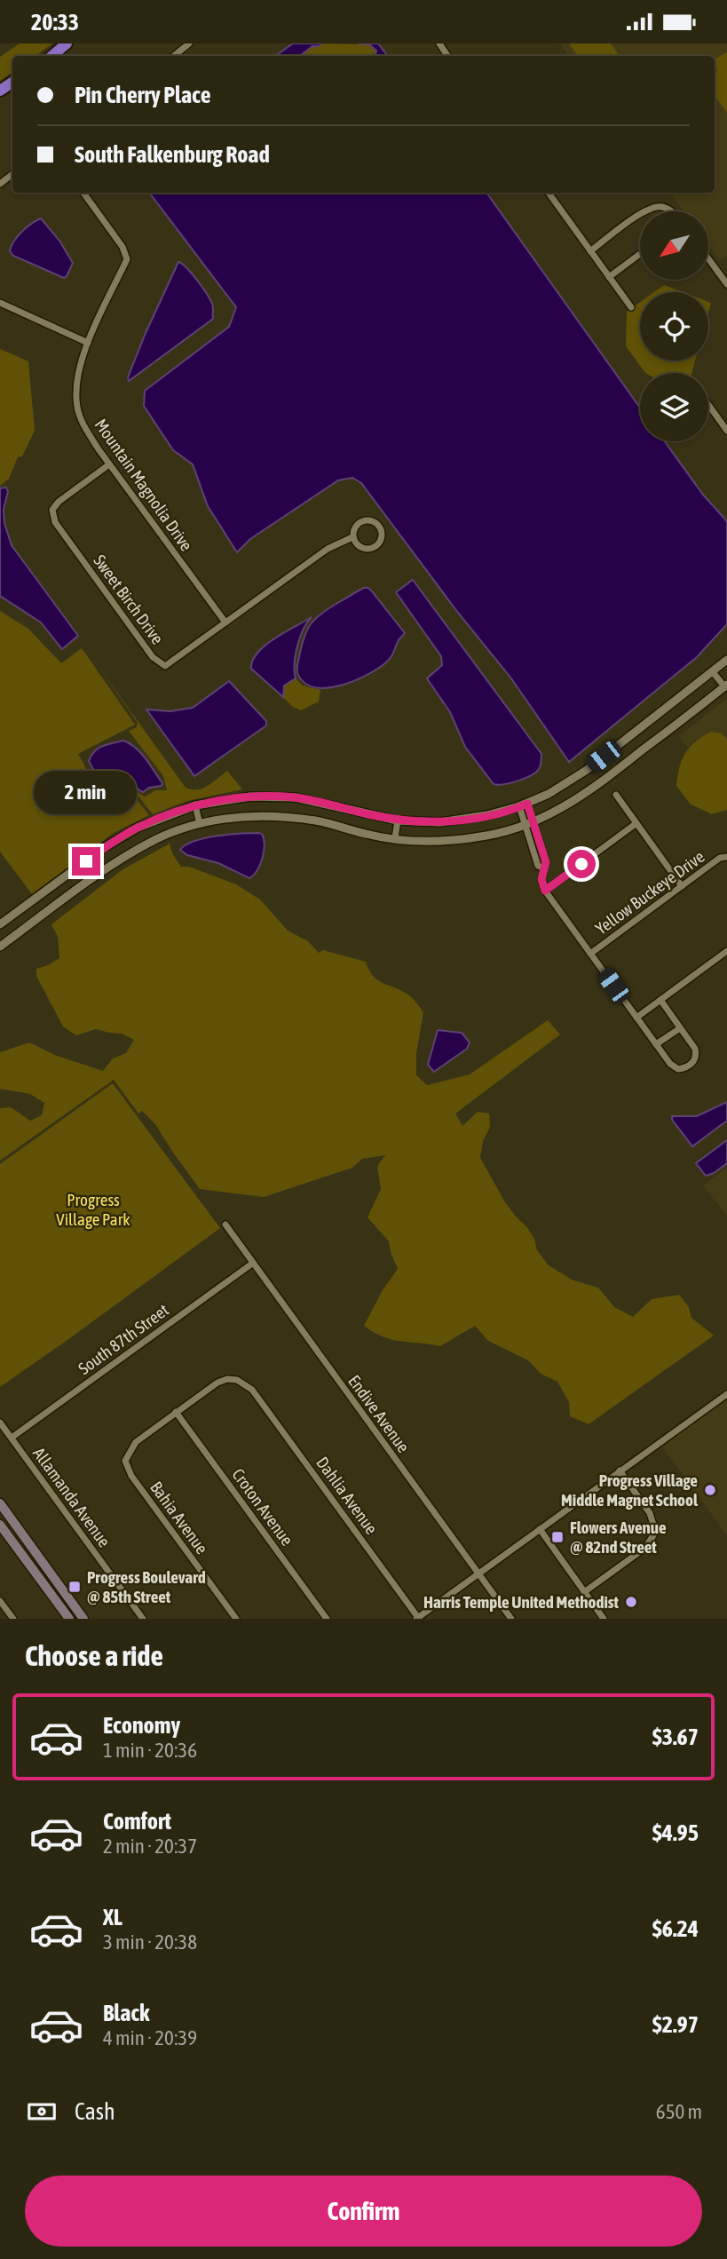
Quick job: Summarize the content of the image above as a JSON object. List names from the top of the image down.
{
  "streets": {
    "street": [
      "Mountain Magnolia Drive",
      "Sweet Birch Drive",
      "Yellow Buckeye Drive",
      "South 87th Street",
      "Endive Avenue",
      "Dahlia Avenue",
      "Allamanda Avenue",
      "Croton Avenue",
      "Bahia Avenue"
    ]
  },
  "crossings": [
    ["Mountain Magnolia Drive", "Sweet Birch Drive"],
    ["South 87th Street", "Endive Avenue"],
    ["South 87th Street", "Allamanda Avenue"],
    ["Dahlia Avenue", "Croton Avenue"],
    ["Dahlia Avenue", "Bahia Avenue"],
    ["Croton Avenue", "Bahia Avenue"]
  ],
  "parks": ["Progress Village Park"],
  "places": {
    "other": ["Progress Village Middle Magnet School", "Harris Temple United Methodist"],
    "transit": ["Flowers Avenue @ 82nd Street", "Progress Boulevard @ 85th Street"]
  },
  "north": "bottom left",
  "page": {
    "status": "20:33",
    "banner": ["Pin Cherry Place", "South Falkenburg Road"],
    "bubble": "2 min",
    "heading": "Choose a ride",
    "list": [
      {
        "name": "Economy",
        "note": "1 min · 20:36",
        "value": "$3.67"
      },
      {
        "name": "Comfort",
        "note": "2 min · 20:37",
        "value": "$4.95"
      },
      {
        "name": "XL",
        "note": "3 min · 20:38",
        "value": "$6.24"
      },
      {
        "name": "Black",
        "note": "4 min · 20:39",
        "value": "$2.97"
      }
    ],
    "pay": ["Cash", "650 m"],
    "buttons": "Confirm"
  }
}
